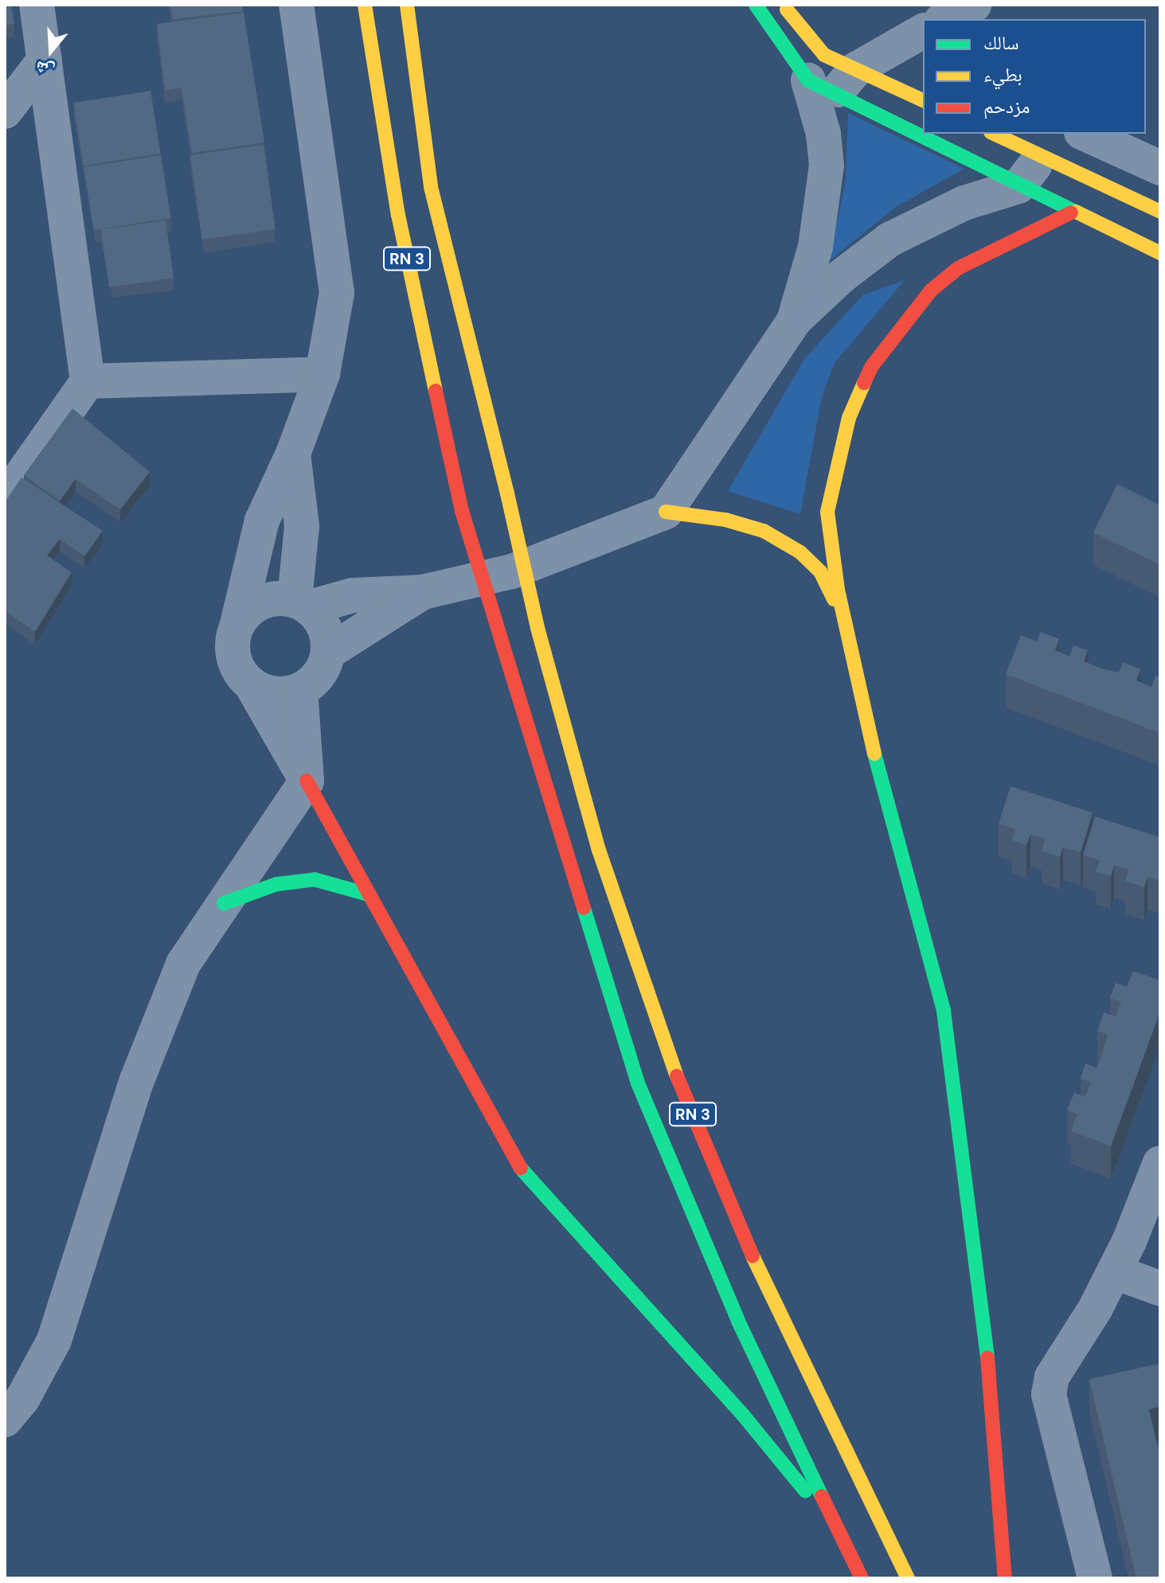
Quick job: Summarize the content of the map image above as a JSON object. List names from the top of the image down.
{
  "streets": {
    "main road": ["RN 3"]
  },
  "legend": ["سالك", "بطيء", "مزدحم"],
  "north": "bottom"
}
